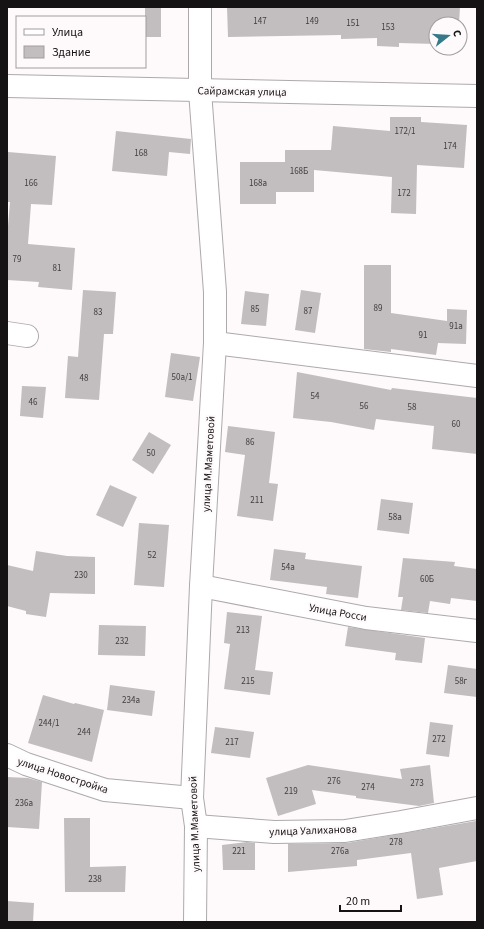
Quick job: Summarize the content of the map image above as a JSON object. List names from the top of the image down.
{
  "streets": {
    "street": [
      "Сайрамская улица",
      "улица М.Маметовой",
      "Улица Росси",
      "улица Новостройка",
      "улица Уалиханова"
    ]
  },
  "crossings": [
    ["Сайрамская улица", "улица М.Маметовой"],
    ["улица М.Маметовой", "Улица Росси"],
    ["улица М.Маметовой", "улица Новостройка"],
    ["улица М.Маметовой", "улица Уалиханова"]
  ],
  "house_numbers": [
    "147",
    "149",
    "151",
    "153",
    "172/1",
    "174",
    "168",
    "168Б",
    "166",
    "168а",
    "172",
    "79",
    "81",
    "89",
    "85",
    "87",
    "83",
    "91а",
    "91",
    "50а/1",
    "48",
    "54",
    "46",
    "56",
    "58",
    "60",
    "86",
    "50",
    "211",
    "58а",
    "52",
    "54а",
    "230",
    "60Б",
    "213",
    "232",
    "215",
    "58г",
    "234а",
    "244/1",
    "244",
    "272",
    "217",
    "276",
    "273",
    "274",
    "219",
    "236а",
    "278",
    "221",
    "276а",
    "238"
  ],
  "legend": ["Улица", "Здание"],
  "scale_bar": "20 m",
  "north": "right"
}
